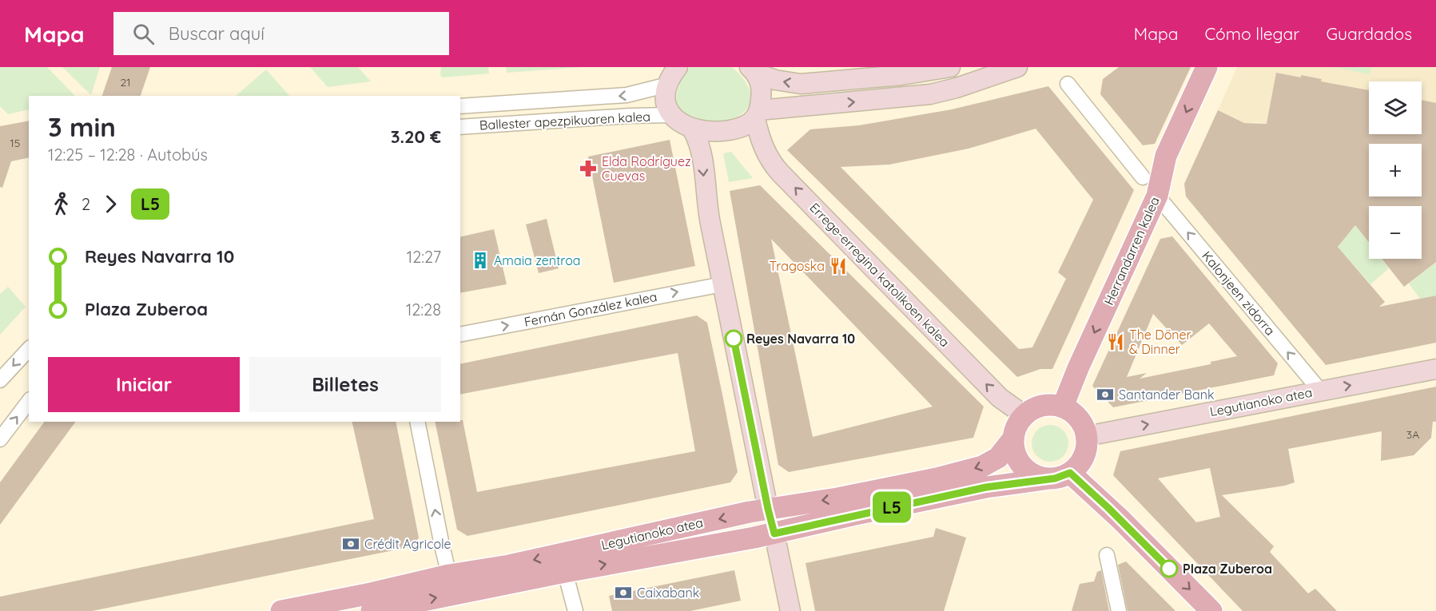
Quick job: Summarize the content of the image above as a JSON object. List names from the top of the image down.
{
  "streets": {
    "main road": ["Herrandarren kalea", "Errege-erregina katolikoen kalea", "Legutianoko atea"],
    "street": ["Ballester apezpikuaren kalea", "Kalonjeen zidorra", "Fernán González kalea"]
  },
  "crossings": [
    ["Herrandarren kalea", "Errege-erregina katolikoen kalea"],
    ["Herrandarren kalea", "Kalonjeen zidorra"],
    ["Herrandarren kalea", "Legutianoko atea"],
    ["Errege-erregina katolikoen kalea", "Legutianoko atea"],
    ["Kalonjeen zidorra", "Legutianoko atea"]
  ],
  "one_way": [
    "Herrandarren kalea",
    "Errege-erregina katolikoen kalea",
    "Kalonjeen zidorra",
    "Fernán González kalea"
  ],
  "places": {
    "pharmacy": ["Elda Rodríguez Cuevas"],
    "building": ["Amaia zentroa"],
    "restaurant": ["Tragoska", "The Döner & Dinner"],
    "other": ["Reyes Navarra 10", "Plaza Zuberoa"],
    "bank": ["Santander Bank", "Crédit Agricole", "Caixabank"]
  },
  "lines": ["bus line L5"],
  "house_numbers": ["21", "15", "3A"],
  "page": {
    "header": "Mapa",
    "search": "Buscar aquí",
    "nav": ["Mapa", "Cómo llegar", "Guardados"],
    "on_map": "L5",
    "map_buttons": ["+", "−"],
    "heading": ["3 min", "12:25 – 12:28 · Autobús", "3.20 €"],
    "legs": ["2", "L5"],
    "list": [
      {
        "name": "Reyes Navarra 10",
        "value": "12:27"
      },
      {
        "name": "Plaza Zuberoa",
        "value": "12:28"
      }
    ],
    "buttons": ["Iniciar", "Billetes"]
  }
}
